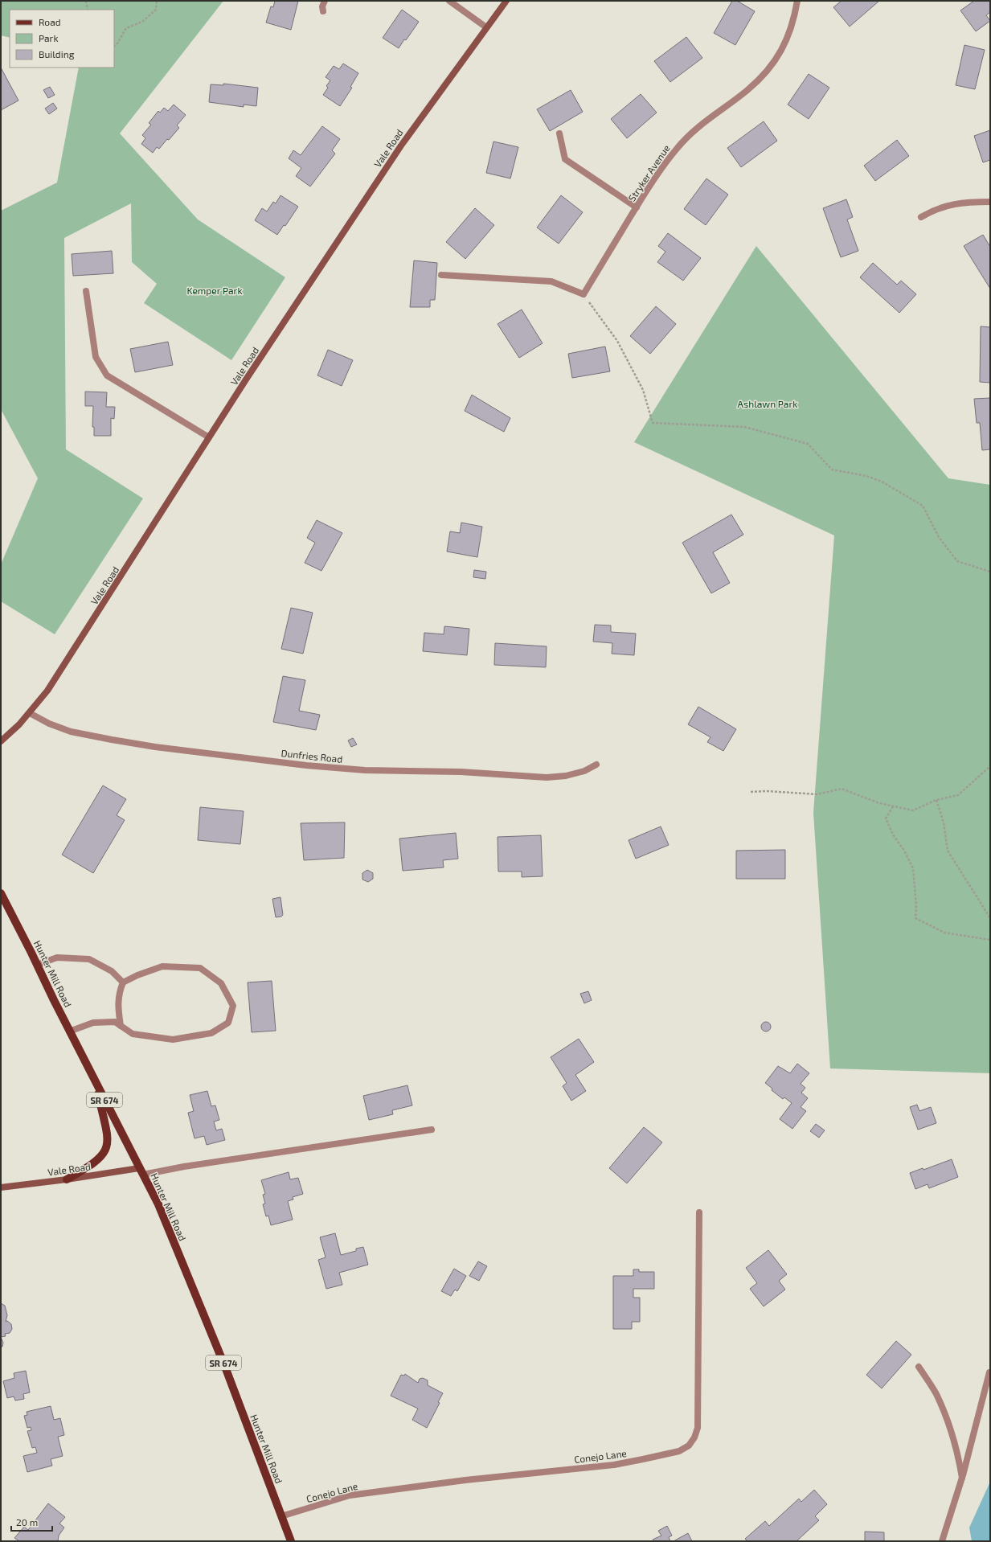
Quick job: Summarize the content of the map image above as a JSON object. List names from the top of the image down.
{
  "streets": {
    "main road": ["Vale Road", "Hunter Mill Road", "SR 674"],
    "street": ["Stryker Avenue", "Dunfries Road", "Conejo Lane"]
  },
  "crossings": [
    ["Vale Road", "Dunfries Road"],
    ["Vale Road", "Hunter Mill Road"],
    ["Hunter Mill Road", "Conejo Lane"]
  ],
  "parks": ["Kemper Park", "Ashlawn Park"],
  "legend": ["Road", "Park", "Building"],
  "scale_bar": "20 m"
}
